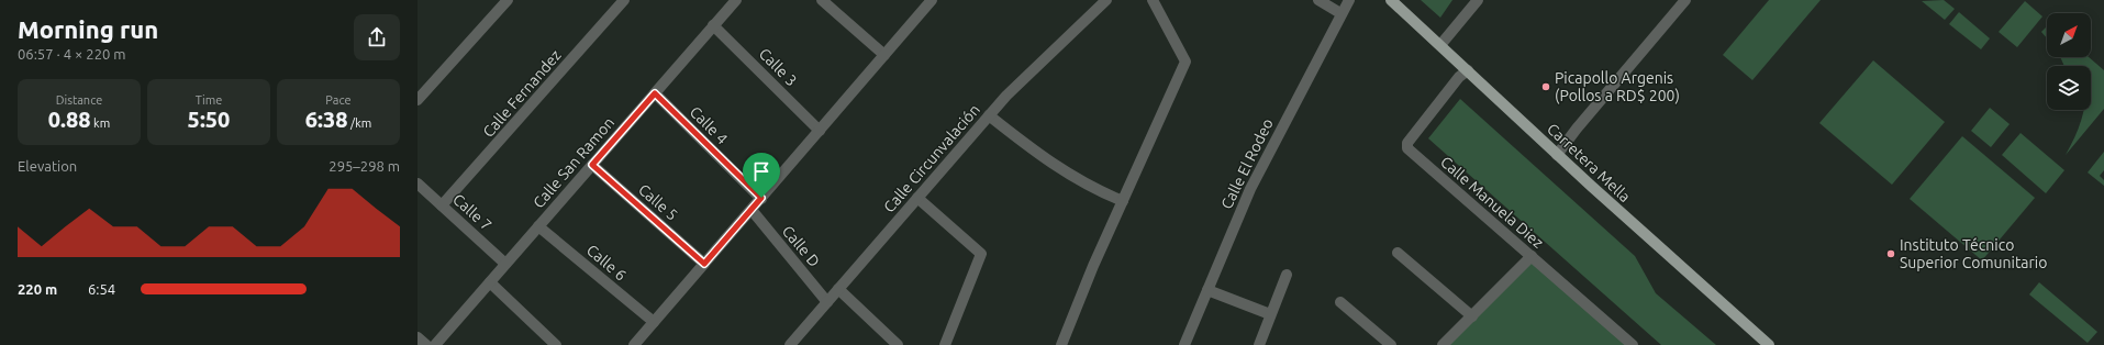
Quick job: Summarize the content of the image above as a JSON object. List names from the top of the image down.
{
  "streets": {
    "main road": ["Carretera Mella"],
    "street": [
      "Calle 3",
      "Calle Fernandez",
      "Calle 4",
      "Calle Circunvalación",
      "Calle San Ramon",
      "Calle El Rodeo",
      "Calle 5",
      "Calle Manuela Diez",
      "Calle 7",
      "Calle D",
      "Calle 6"
    ]
  },
  "crossings": [
    ["Calle 3", "Calle San Ramon"],
    ["Calle Fernandez", "Calle 7"],
    ["Calle 4", "Calle San Ramon"],
    ["Calle Circunvalación", "Calle D"],
    ["Calle San Ramon", "Calle 5"],
    ["Calle San Ramon", "Calle 7"],
    ["Calle San Ramon", "Calle 6"],
    ["Carretera Mella", "Calle Manuela Diez"]
  ],
  "places": ["Picapollo Argenis (Pollos a RD$ 200)", "Instituto Técnico Superior Comunitario"],
  "north": "top right",
  "page": {
    "heading": ["Morning run", "06:57 · 4 × 220 m"],
    "stats": [
      ["Distance", "0.88 km"],
      ["Time", "5:50"],
      ["Pace", "6:38 /km"]
    ],
    "chart": ["Elevation", "295–298 m"],
    "list": [
      {
        "name": "220 m",
        "note": "6:54"
      }
    ]
  }
}
